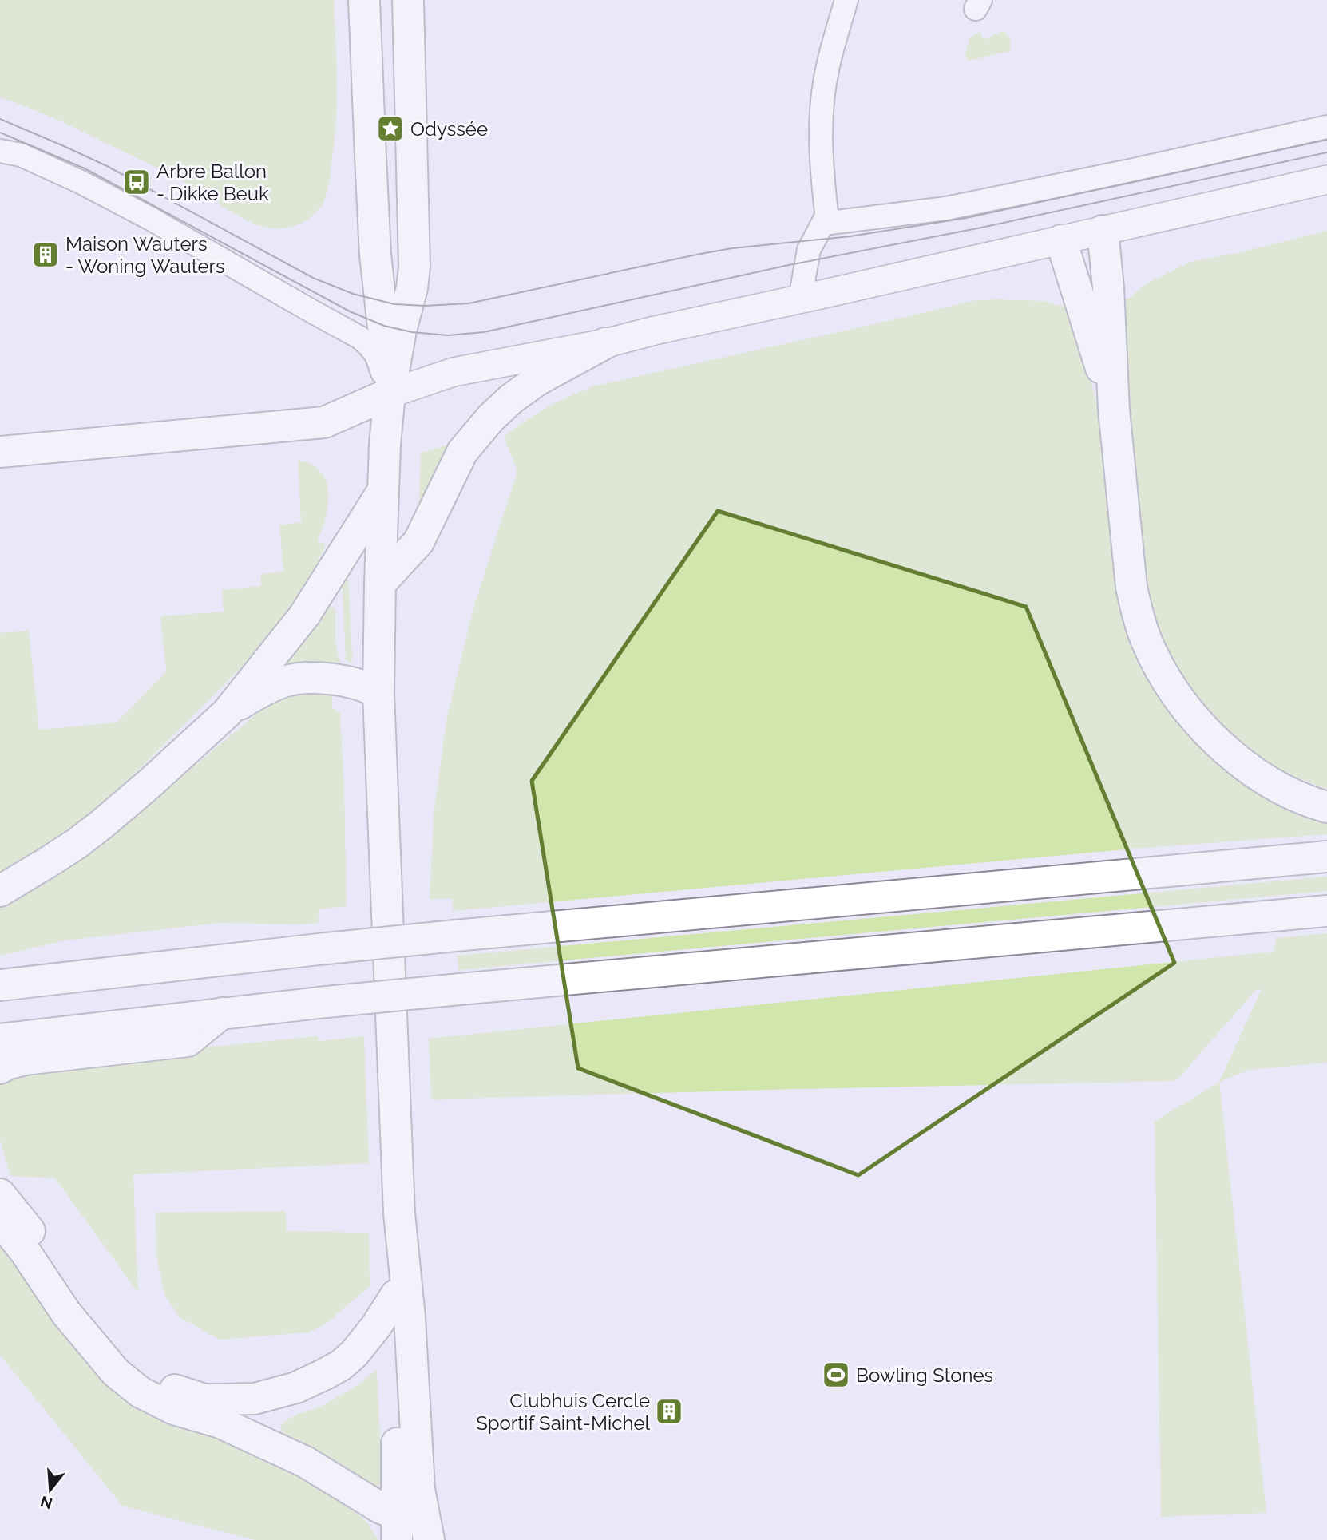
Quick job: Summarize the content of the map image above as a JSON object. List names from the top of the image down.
{
  "places": {
    "place": ["Odyssée"],
    "bus stop": ["Arbre Ballon - Dikke Beuk"],
    "building": ["Maison Wauters - Woning Wauters", "Clubhuis Cercle Sportif Saint-Michel"],
    "sports": ["Bowling Stones"]
  },
  "north": "bottom"
}
